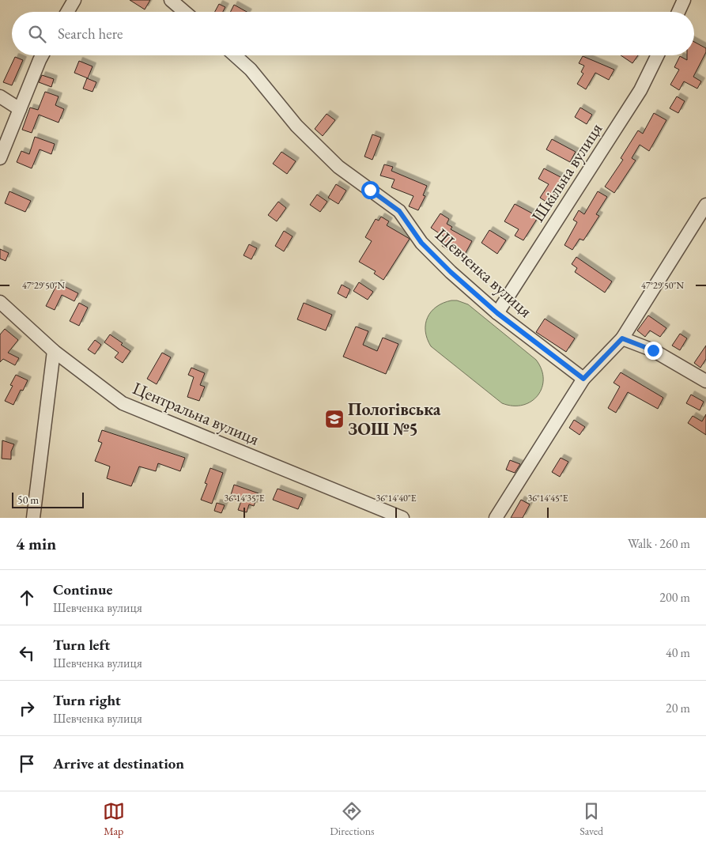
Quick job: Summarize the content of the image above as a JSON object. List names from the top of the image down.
{
  "streets": {
    "street": ["Шкільна вулиця", "Шевченка вулиця", "Центральна вулиця"]
  },
  "crossings": [
    ["Шкільна вулиця", "Шевченка вулиця"]
  ],
  "places": {
    "school or university": ["Пологівська ЗОШ №5"]
  },
  "scale_bar": "50 m",
  "page": {
    "search": "Search here",
    "scale": "50 m",
    "heading": ["4 min", "Walk · 260 m"],
    "list": [
      ["Continue", "Шевченка вулиця", "200 m"],
      ["Turn left", "Шевченка вулиця", "40 m"],
      ["Turn right", "Шевченка вулиця", "20 m"],
      "Arrive at destination"
    ],
    "nav": ["Map", "Directions", "Saved"]
  },
  "coordinates": [
    "47°29'50\"N",
    "36°14'35\"E",
    "36°14'40\"E",
    "36°14'45\"E"
  ]
}
